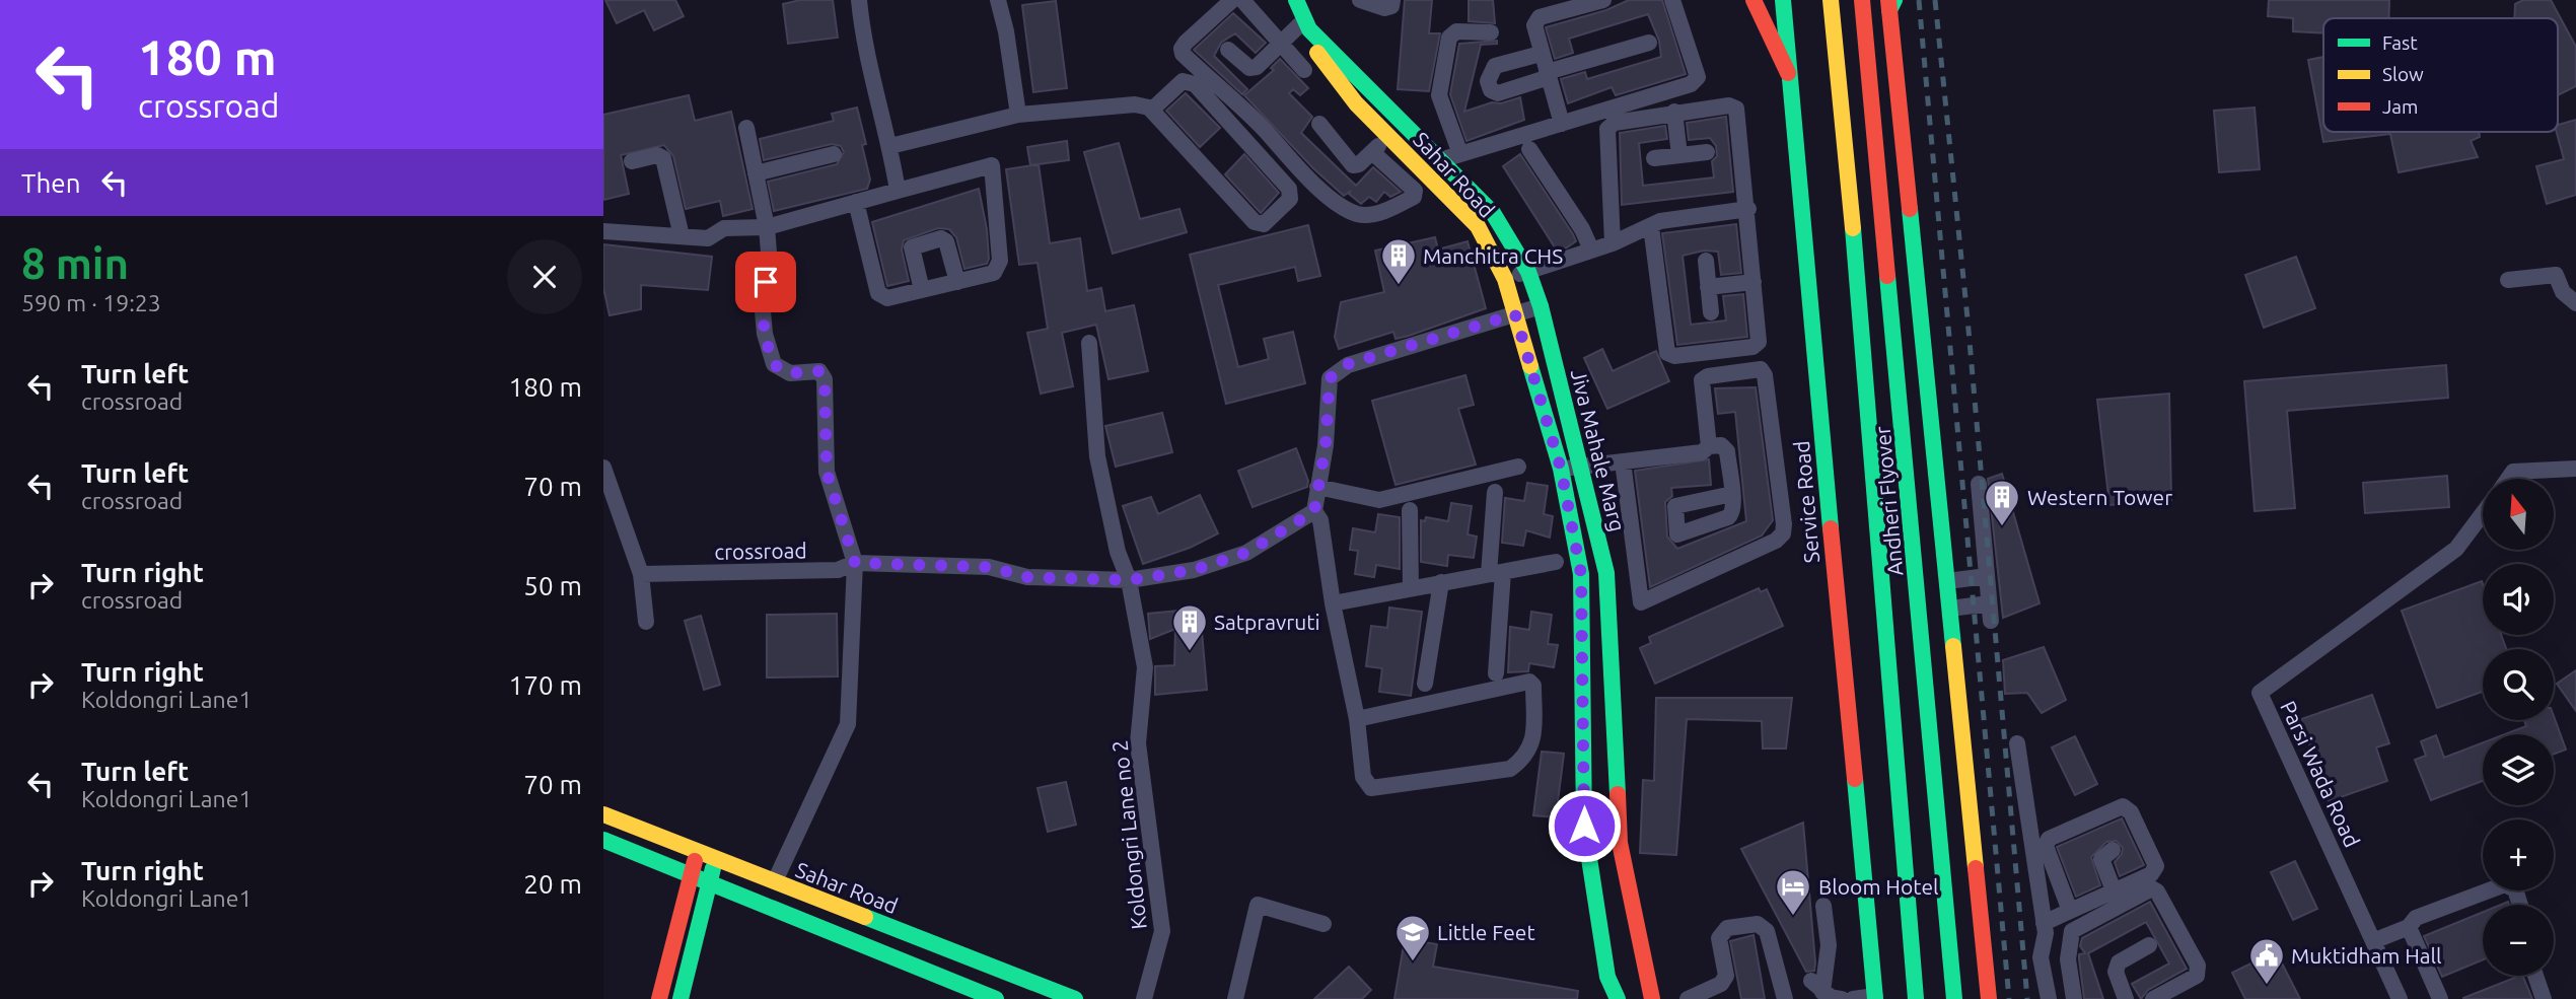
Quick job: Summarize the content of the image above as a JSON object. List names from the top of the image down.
{
  "streets": {
    "main road": [
      "Sahar Road",
      "Jiva Mahale Marg",
      "Andheri Flyover",
      "Service Road"
    ],
    "street": ["crossroad", "Parsi Wada Road", "Koldongri Lane no 2"]
  },
  "crossings": [
    ["Sahar Road", "Jiva Mahale Marg"],
    ["crossroad", "Koldongri Lane no 2"]
  ],
  "places": {
    "building": ["Manchitra CHS", "Western Tower", "Satpravruti"],
    "hotel": ["Bloom Hotel"],
    "school or university": ["Little Feet"],
    "public building": ["Muktidham Hall"]
  },
  "legend": ["Fast", "Slow", "Jam"],
  "north": "top",
  "page": {
    "turn": ["180 m", "crossroad"],
    "then": "Then",
    "heading": ["8 min", "590 m · 19:23"],
    "list": [
      {
        "name": "Turn left",
        "note": "crossroad",
        "value": "180 m"
      },
      {
        "name": "Turn left",
        "note": "crossroad",
        "value": "70 m"
      },
      {
        "name": "Turn right",
        "note": "crossroad",
        "value": "50 m"
      },
      {
        "name": "Turn right",
        "note": "Koldongri Lane1",
        "value": "170 m"
      },
      {
        "name": "Turn left",
        "note": "Koldongri Lane1",
        "value": "70 m"
      },
      {
        "name": "Turn right",
        "note": "Koldongri Lane1",
        "value": "20 m"
      }
    ],
    "map_buttons": ["+", "−"]
  }
}
